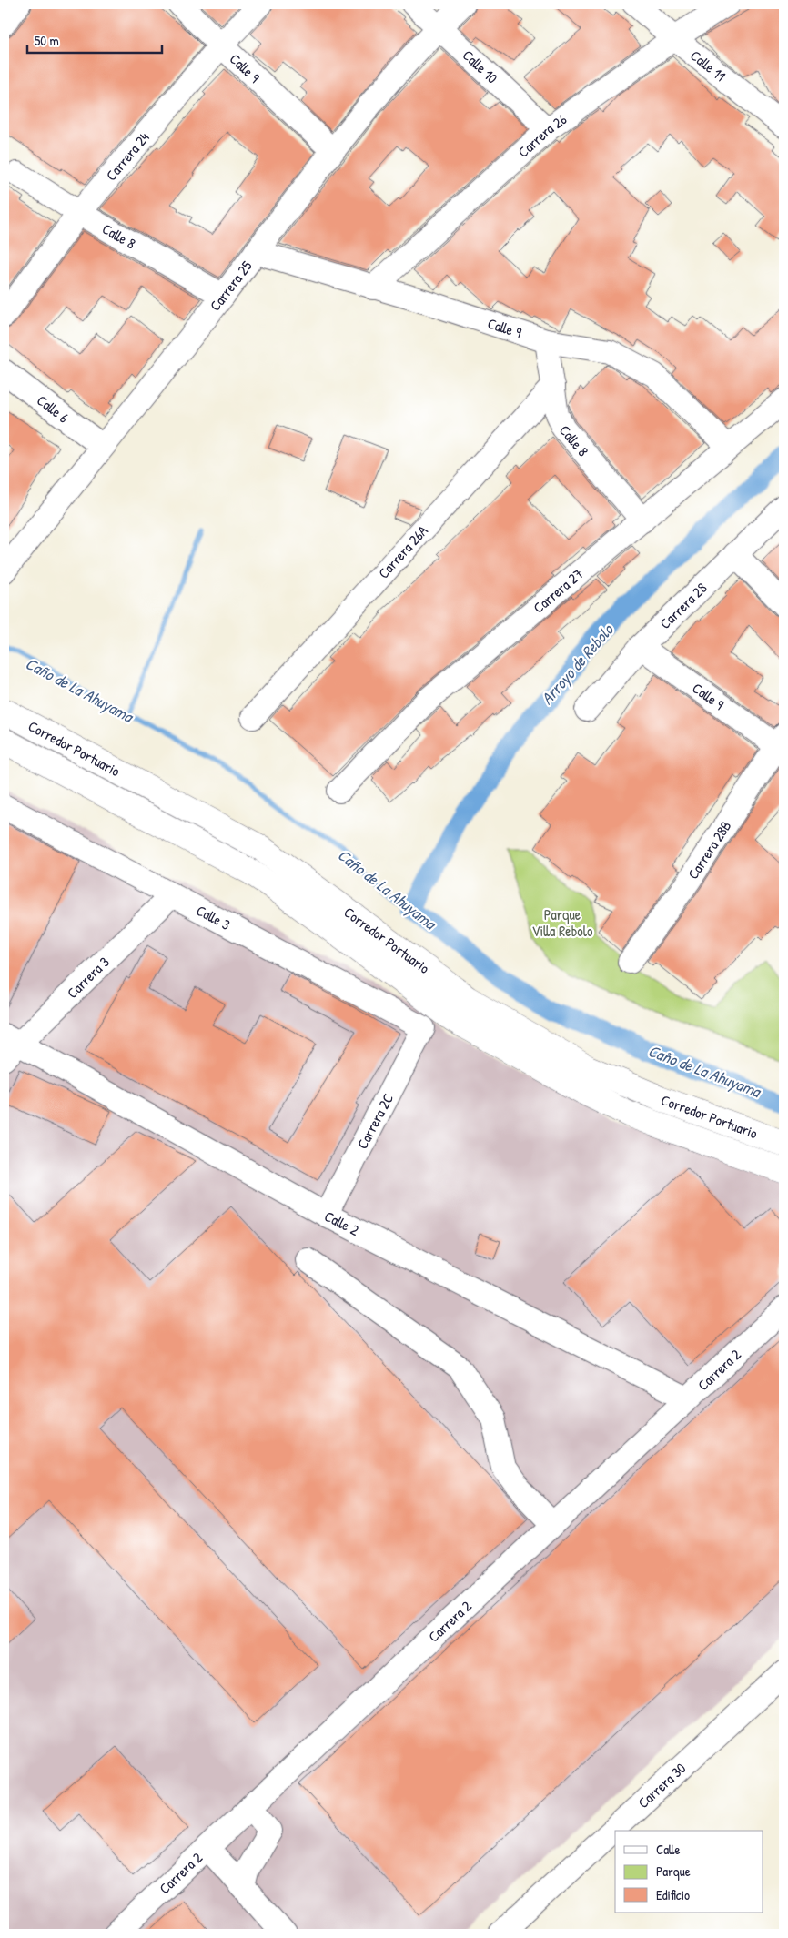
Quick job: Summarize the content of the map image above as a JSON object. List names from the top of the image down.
{
  "streets": {
    "main road": ["Corredor Portuario"],
    "street": [
      "Calle 10",
      "Calle 11",
      "Calle 9",
      "Carrera 26",
      "Carrera 24",
      "Calle 8",
      "Carrera 25",
      "Calle 6",
      "Carrera 26A",
      "Carrera 27",
      "Carrera 28",
      "Carrera 28B",
      "Calle 3",
      "Carrera 3",
      "Carrera 2C",
      "Calle 2",
      "Carrera 2",
      "Carrera 30"
    ]
  },
  "crossings": [
    ["Calle 10", "Carrera 26"],
    ["Calle 10", "Carrera 25"],
    ["Calle 11", "Carrera 26"],
    ["Calle 9", "Carrera 26"],
    ["Calle 9", "Carrera 24"],
    ["Calle 9", "Calle 8"],
    ["Calle 9", "Carrera 25"],
    ["Calle 9", "Carrera 27"],
    ["Calle 9", "Carrera 28"],
    ["Calle 9", "Carrera 28B"],
    ["Carrera 24", "Calle 8"],
    ["Calle 8", "Carrera 25"],
    ["Calle 8", "Carrera 26A"],
    ["Calle 8", "Carrera 27"],
    ["Carrera 25", "Calle 6"],
    ["Calle 3", "Carrera 3"],
    ["Calle 3", "Carrera 2C"],
    ["Carrera 3", "Calle 2"],
    ["Carrera 2C", "Calle 2"],
    ["Calle 2", "Carrera 2"]
  ],
  "water": ["Arroyo de Rebolo", "Caño de La Ahuyama"],
  "parks": ["Parque Villa Rebolo"],
  "legend": ["Calle", "Parque", "Edificio"],
  "scale_bar": "50 m"
}
